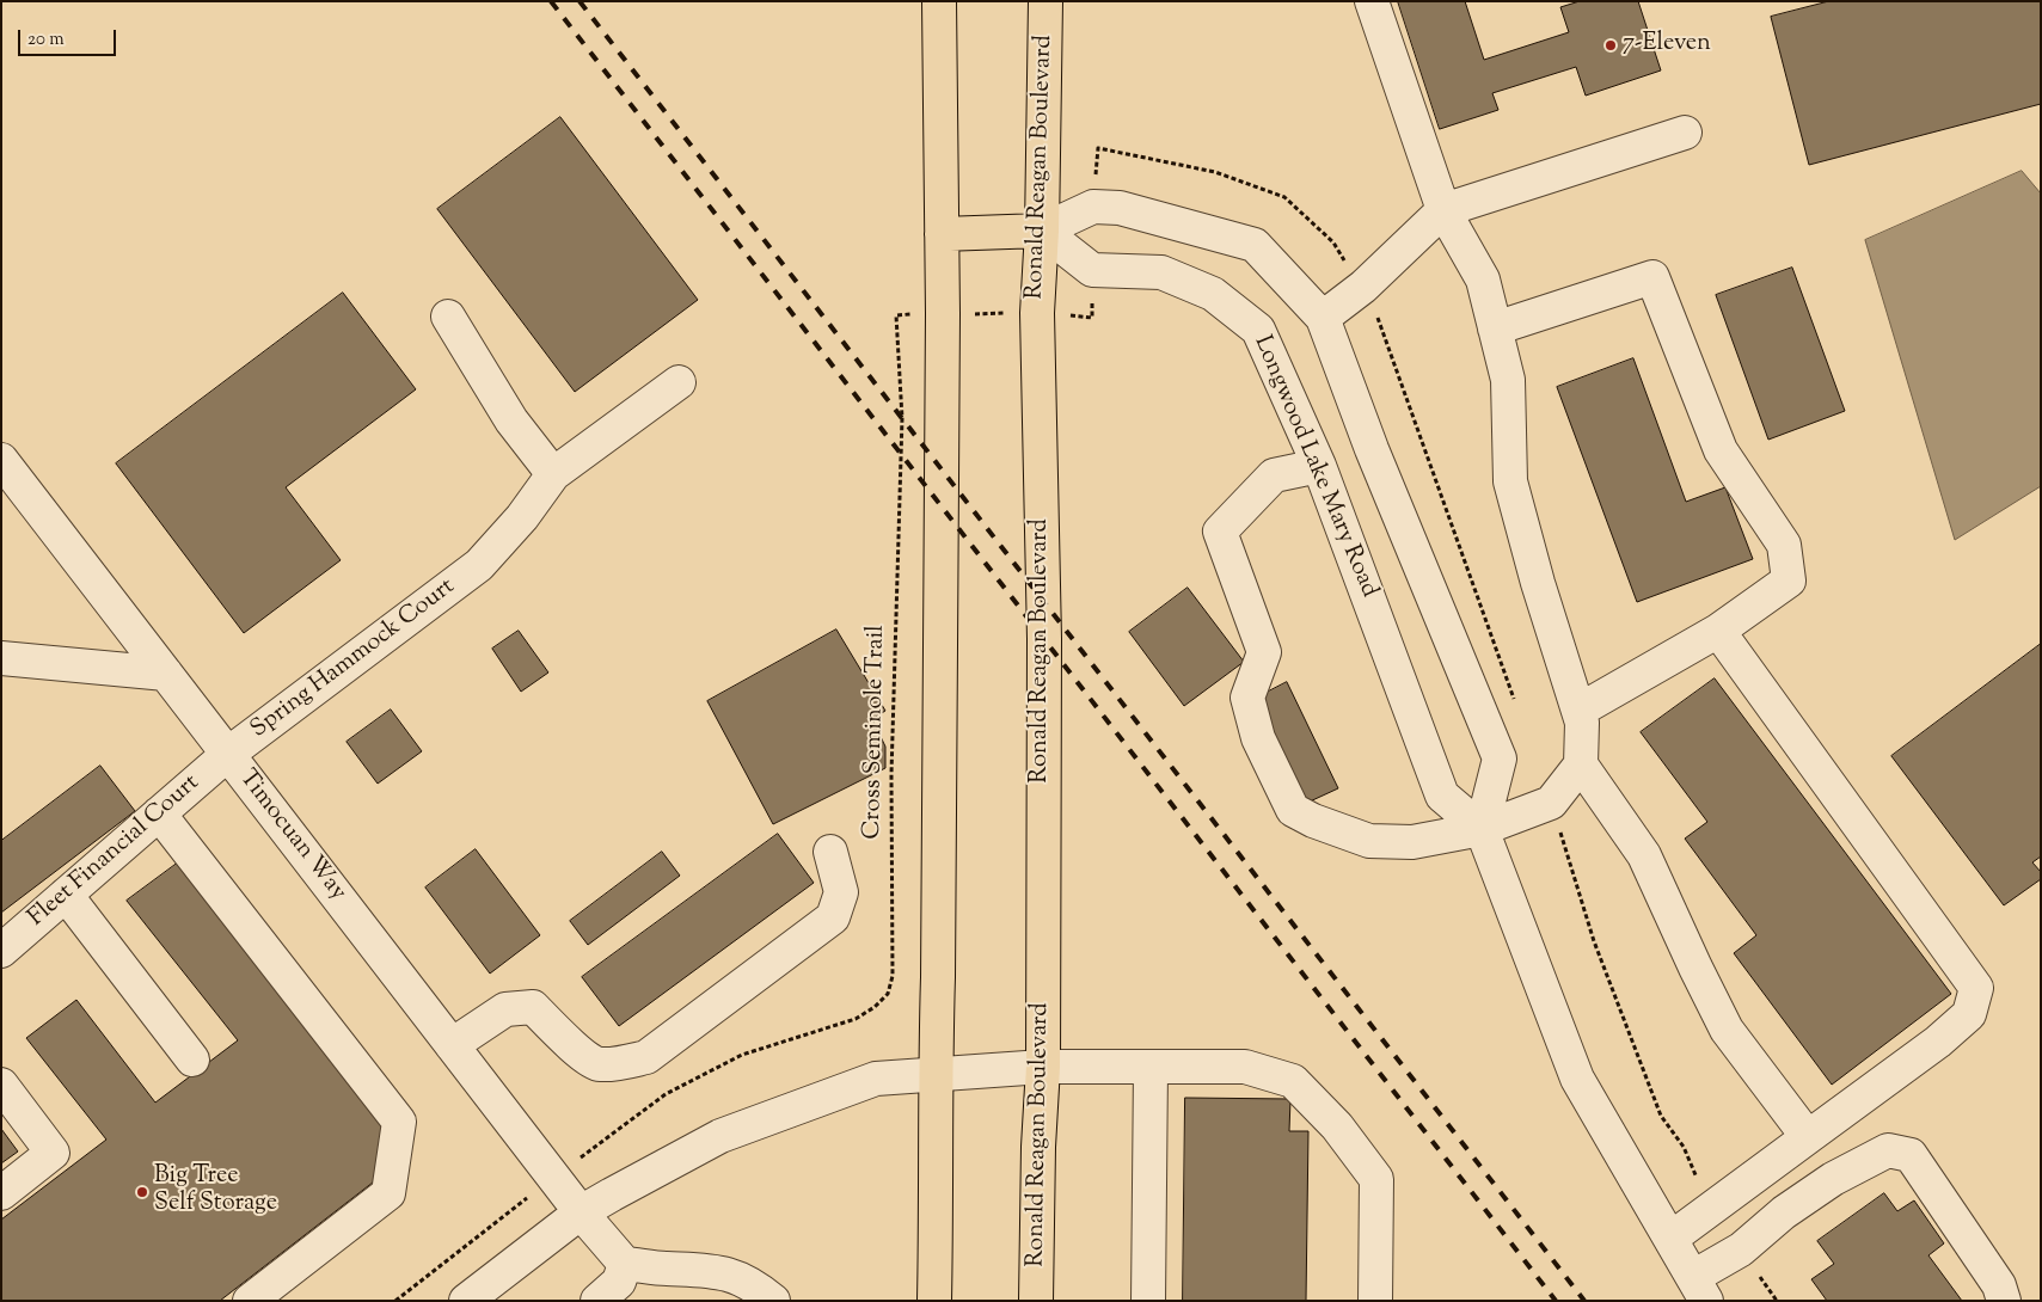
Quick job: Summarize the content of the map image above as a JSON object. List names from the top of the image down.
{
  "streets": {
    "main road": ["Ronald Reagan Boulevard"],
    "street": [
      "Longwood Lake Mary Road",
      "Spring Hammock Court",
      "Timocuan Way",
      "Fleet Financial Court"
    ],
    "path": ["Cross Seminole Trail"]
  },
  "crossings": [
    ["Ronald Reagan Boulevard", "Longwood Lake Mary Road"],
    ["Ronald Reagan Boulevard", "Cross Seminole Trail"],
    ["Spring Hammock Court", "Timocuan Way"],
    ["Spring Hammock Court", "Fleet Financial Court"],
    ["Timocuan Way", "Fleet Financial Court"]
  ],
  "places": ["7-Eleven", "Big Tree Self Storage"],
  "scale_bar": "20 m"
}
